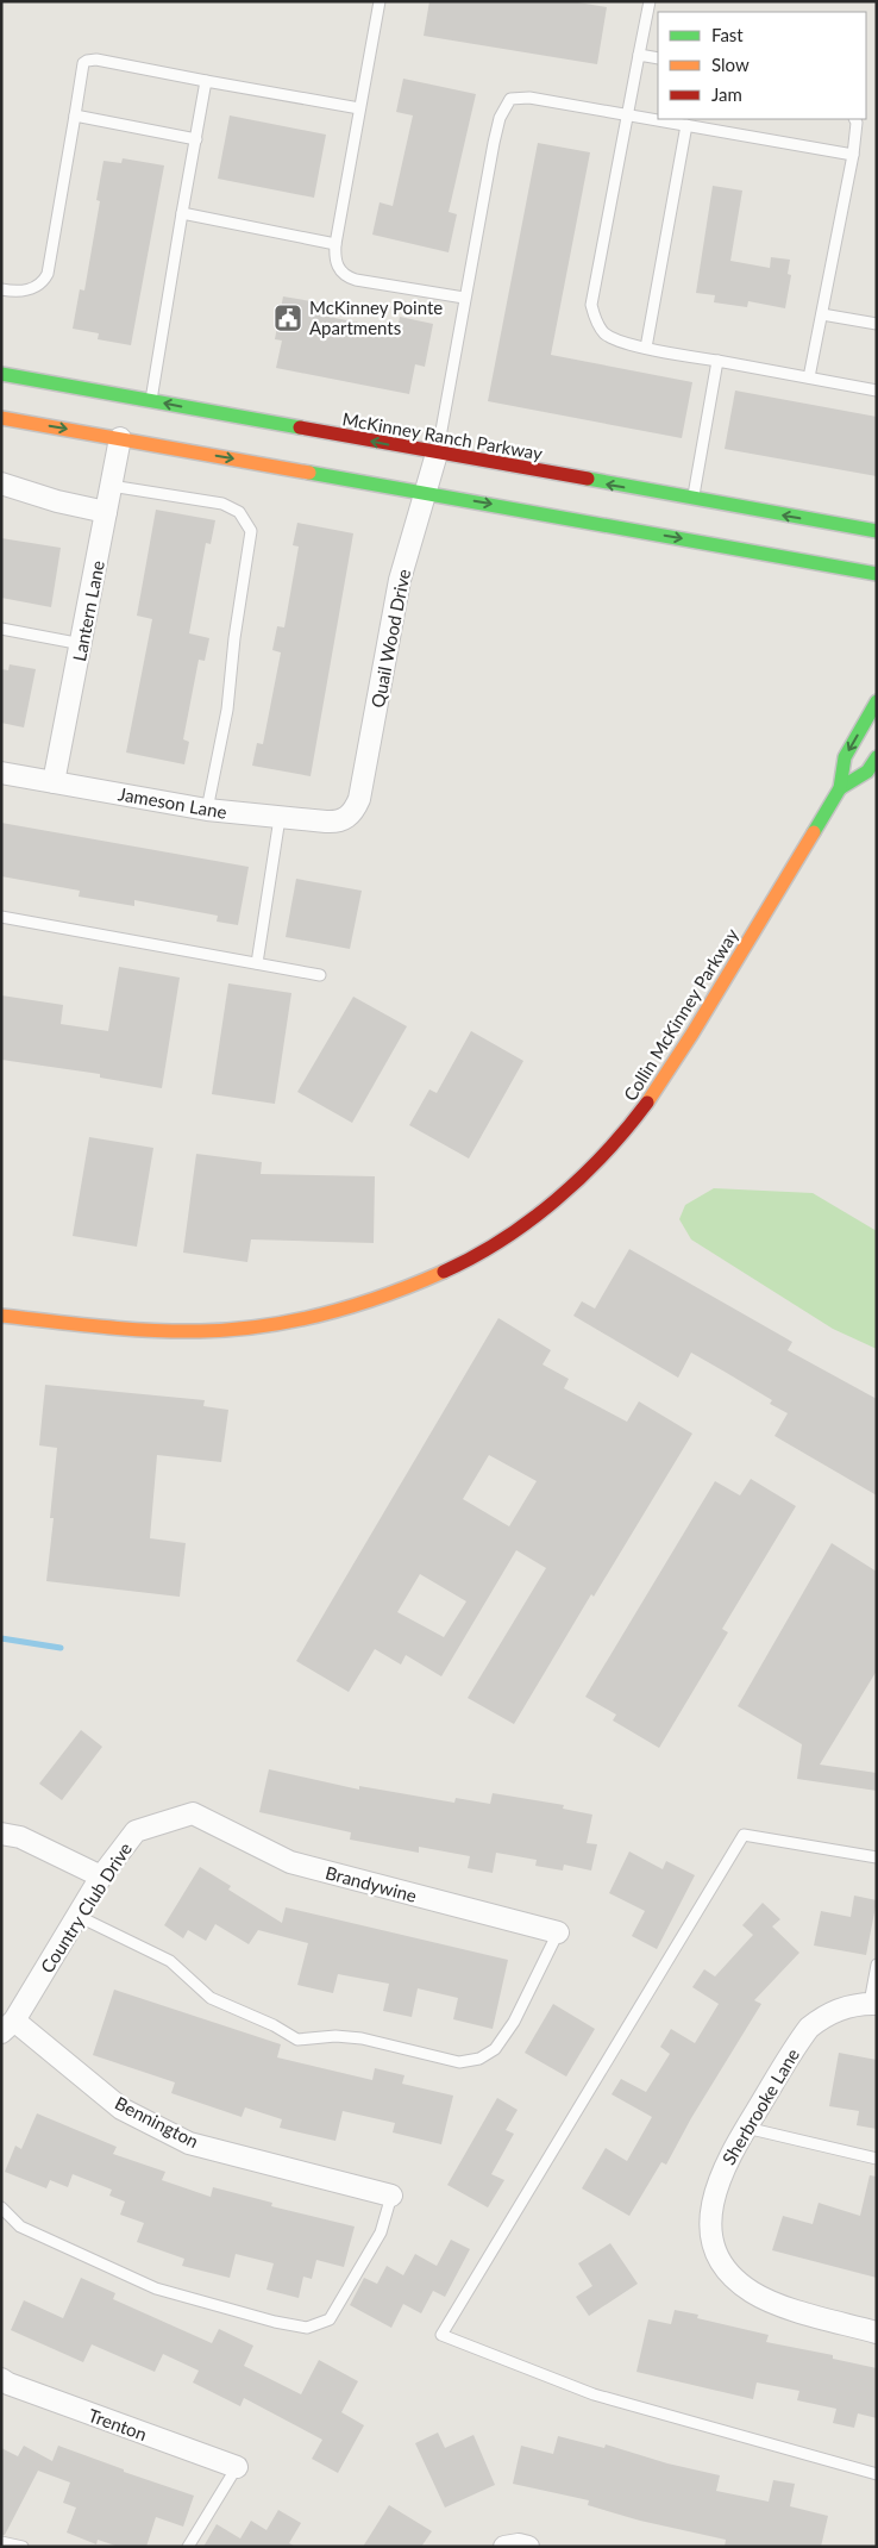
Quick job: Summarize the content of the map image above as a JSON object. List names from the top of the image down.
{
  "streets": {
    "main road": ["McKinney Ranch Parkway", "Collin McKinney Parkway"],
    "street": [
      "Lantern Lane",
      "Quail Wood Drive",
      "Jameson Lane",
      "Brandywine",
      "Country Club Drive",
      "Sherbrooke Lane",
      "Bennington",
      "Trenton"
    ]
  },
  "crossings": [
    ["McKinney Ranch Parkway", "Quail Wood Drive"],
    ["Lantern Lane", "Jameson Lane"],
    ["Quail Wood Drive", "Jameson Lane"],
    ["Brandywine", "Country Club Drive"],
    ["Country Club Drive", "Bennington"]
  ],
  "places": {
    "public building": ["McKinney Pointe Apartments"]
  },
  "legend": ["Fast", "Slow", "Jam"]
}
